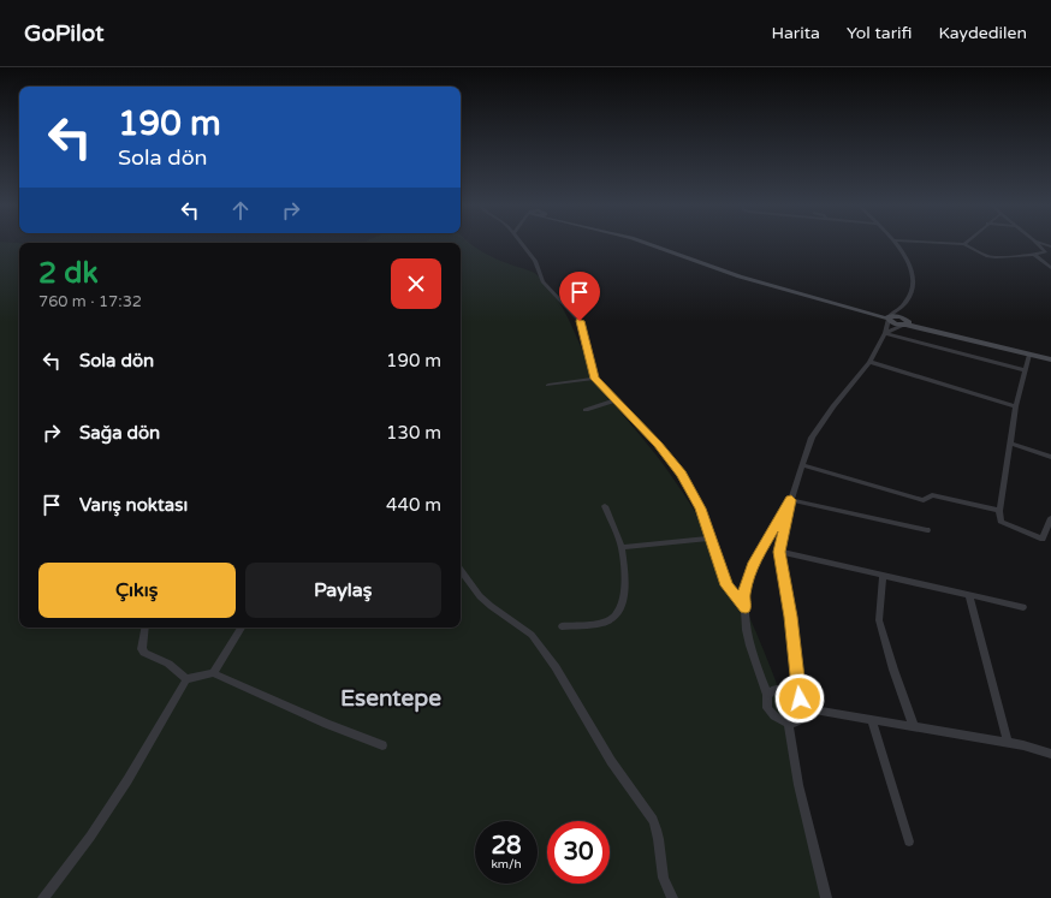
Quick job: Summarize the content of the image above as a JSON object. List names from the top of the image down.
{
  "districts": ["Esentepe"],
  "page": {
    "header": "GoPilot",
    "nav": ["Harita", "Yol tarifi", "Kaydedilen"],
    "turn": ["190 m", "Sola dön"],
    "heading": ["2 dk", "760 m · 17:32"],
    "list": [
      {
        "name": "Sola dön",
        "value": "190 m"
      },
      {
        "name": "Sağa dön",
        "value": "130 m"
      },
      {
        "name": "Varış noktası",
        "value": "440 m"
      }
    ],
    "buttons": ["Çıkış", "Paylaş"],
    "speed": "28 km/h",
    "limit": "30"
  }
}
